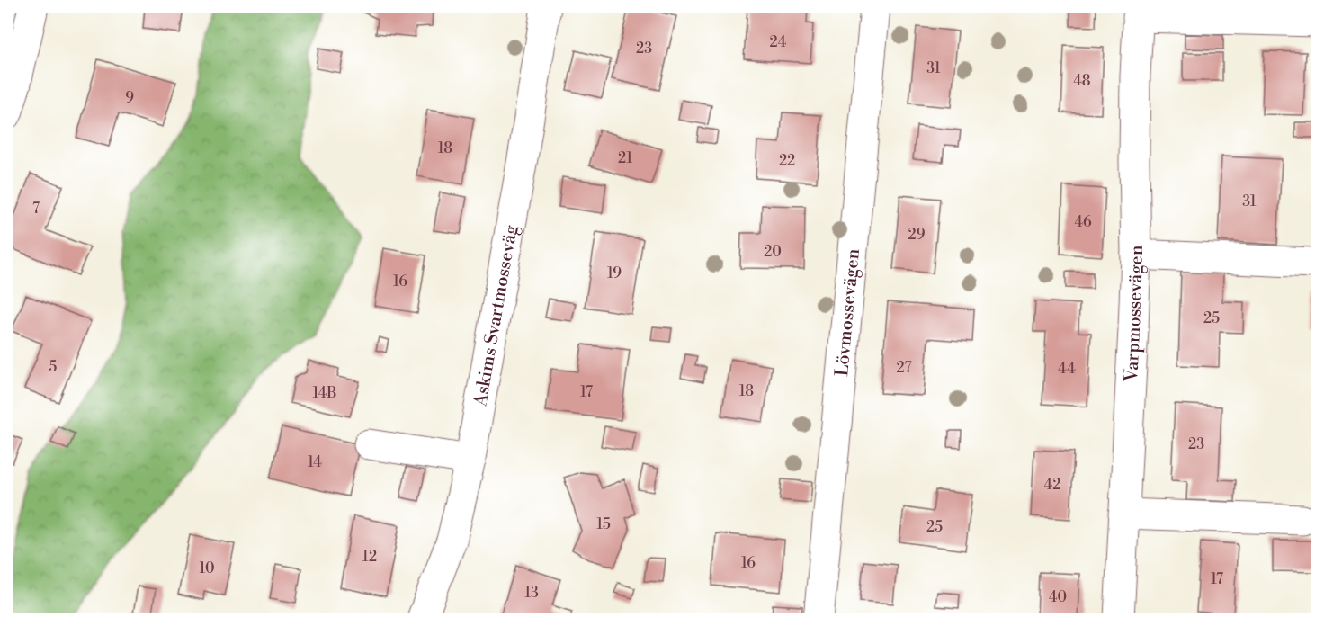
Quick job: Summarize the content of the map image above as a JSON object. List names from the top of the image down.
{
  "streets": {
    "street": ["Lövmossevägen", "Varpmossevägen", "Askims Svartmosseväg"]
  },
  "house_numbers": [
    "24",
    "23",
    "31",
    "48",
    "9",
    "18",
    "21",
    "22",
    "31",
    "7",
    "46",
    "29",
    "20",
    "19",
    "16",
    "25",
    "5",
    "27",
    "44",
    "18",
    "17",
    "14B",
    "23",
    "14",
    "42",
    "15",
    "25",
    "12",
    "16",
    "10",
    "17",
    "13",
    "40"
  ]
}
